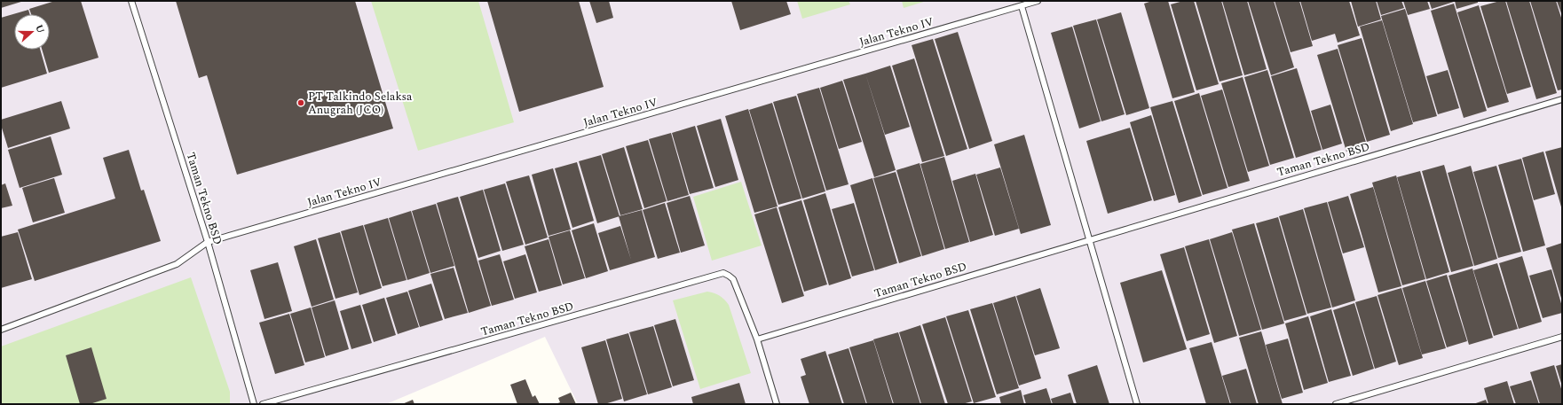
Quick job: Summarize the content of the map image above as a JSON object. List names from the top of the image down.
{
  "streets": {
    "lane": ["Jalan Tekno IV", "Taman Tekno BSD"]
  },
  "crossings": [
    ["Jalan Tekno IV", "Taman Tekno BSD"]
  ],
  "places": ["PT Talkindo Selaksa Anugrah (JCO)"],
  "north": "right"
}
